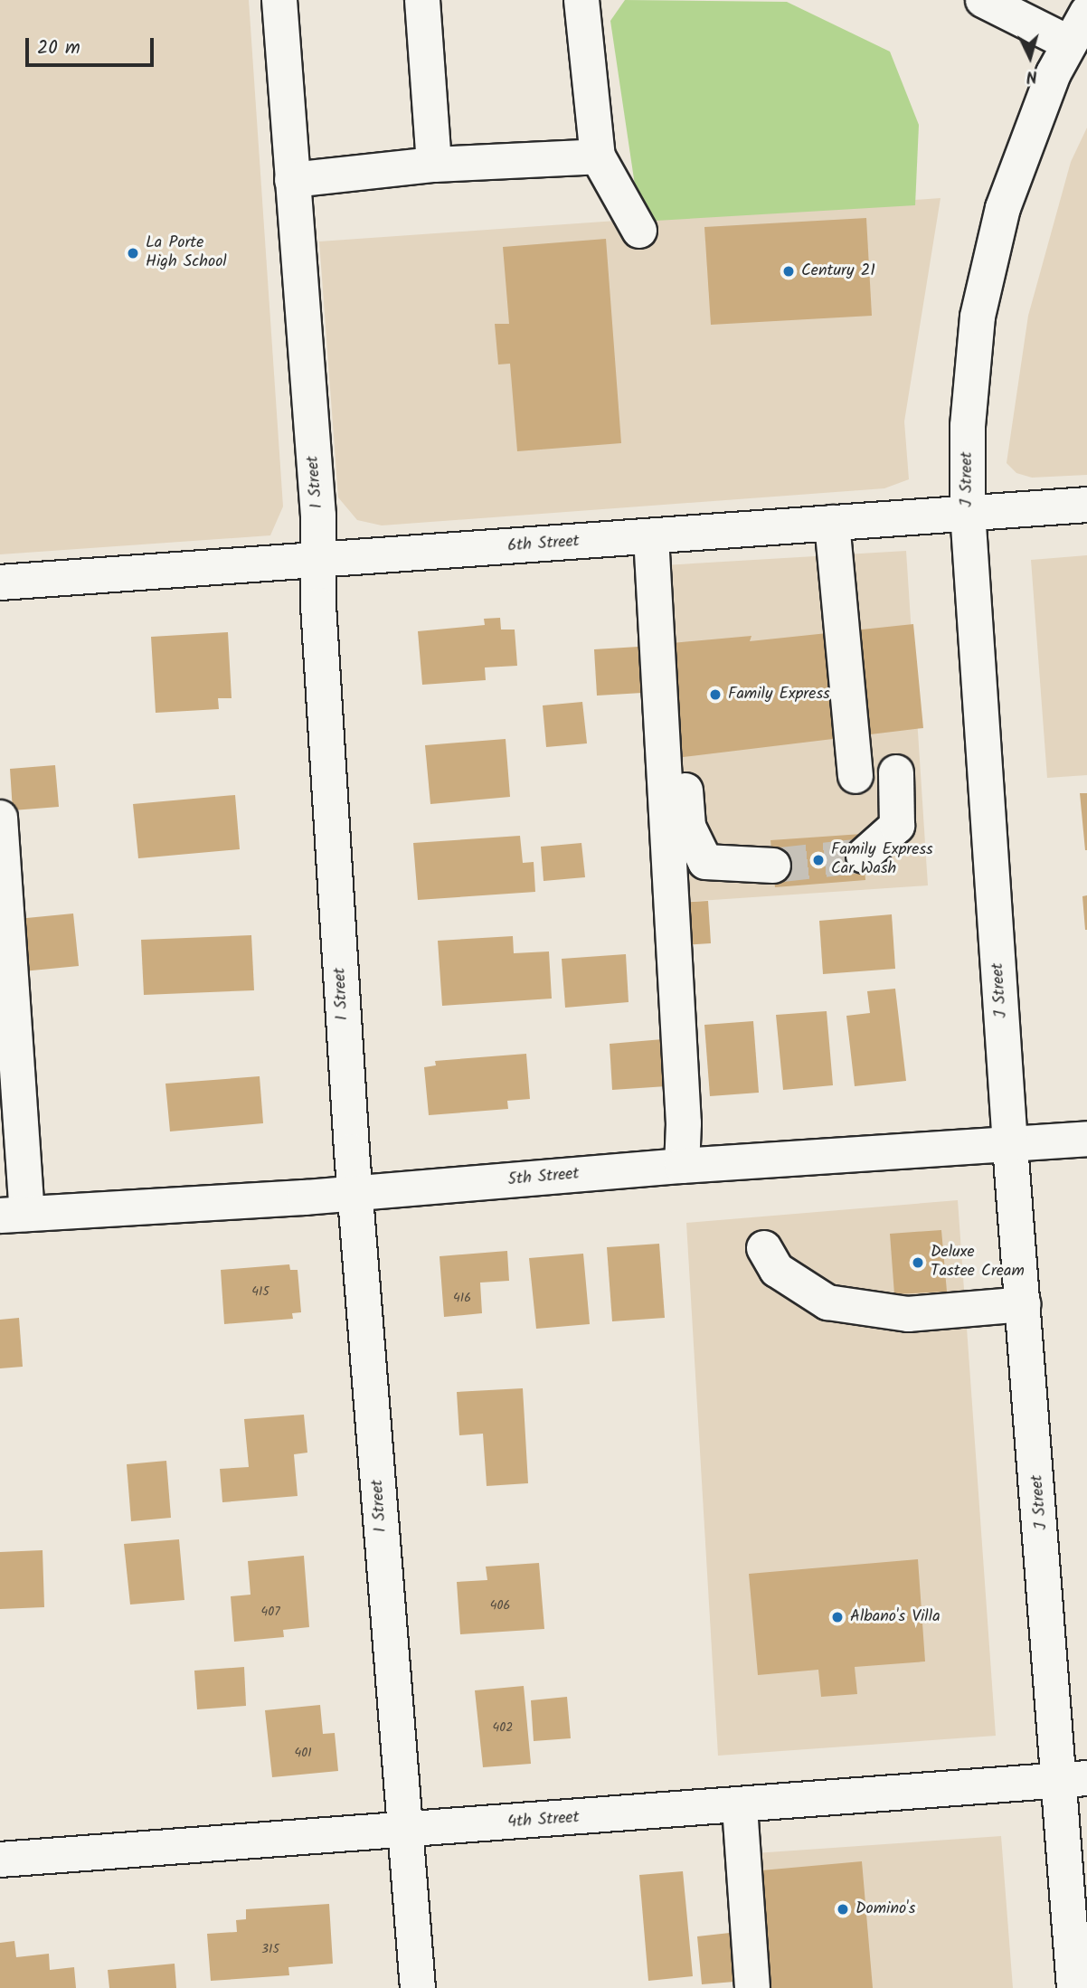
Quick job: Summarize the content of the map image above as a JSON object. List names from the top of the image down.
{
  "streets": {
    "street": [
      "J Street",
      "I Street",
      "6th Street",
      "5th Street",
      "4th Street"
    ]
  },
  "crossings": [
    ["J Street", "6th Street"],
    ["J Street", "5th Street"],
    ["J Street", "4th Street"],
    ["I Street", "6th Street"],
    ["I Street", "5th Street"],
    ["I Street", "4th Street"]
  ],
  "places": [
    "La Porte High School",
    "Century 21",
    "Family Express",
    "Family Express Car Wash",
    "Deluxe Tastee Cream",
    "Albano's Villa",
    "Domino's"
  ],
  "house_numbers": [
    "415",
    "416",
    "406",
    "407",
    "402",
    "401",
    "315"
  ],
  "scale_bar": "20 m",
  "north": "bottom"
}
